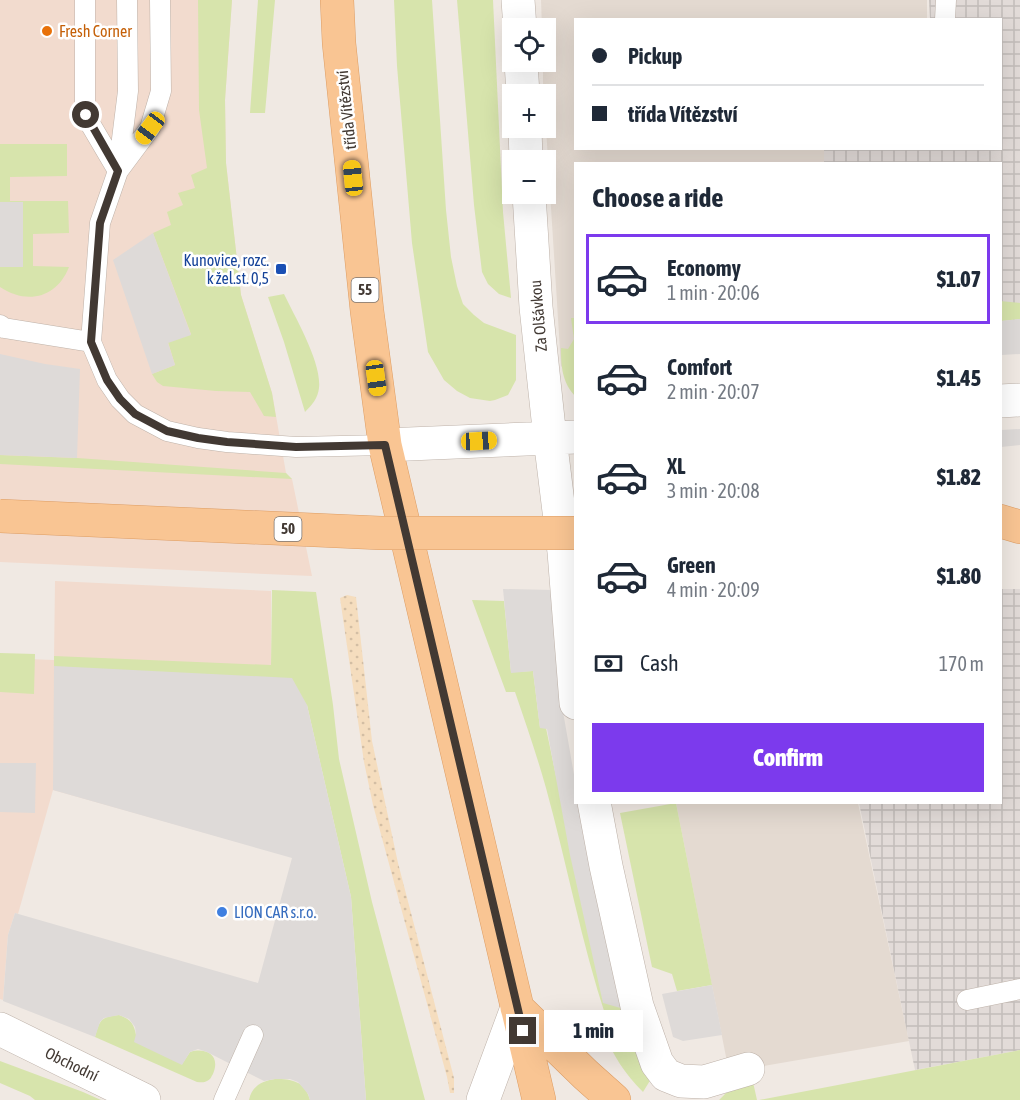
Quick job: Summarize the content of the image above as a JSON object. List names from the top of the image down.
{
  "streets": {
    "main road": ["třída Vítězství", "55", "50"],
    "street": ["Za Olšávkou", "Obchodní"]
  },
  "places": {
    "other": ["Fresh Corner", "LION CAR s.r.o."],
    "transit": ["Kunovice, rozc. k žel.st. 0,5"]
  },
  "page": {
    "map_buttons": ["+", "−"],
    "banner": ["Pickup", "třída Vítězství"],
    "heading": "Choose a ride",
    "list": [
      {
        "name": "Economy",
        "note": "1 min · 20:06",
        "value": "$1.07"
      },
      {
        "name": "Comfort",
        "note": "2 min · 20:07",
        "value": "$1.45"
      },
      {
        "name": "XL",
        "note": "3 min · 20:08",
        "value": "$1.82"
      },
      {
        "name": "Green",
        "note": "4 min · 20:09",
        "value": "$1.80"
      }
    ],
    "pay": ["Cash", "170 m"],
    "buttons": "Confirm",
    "bubble": "1 min"
  }
}
